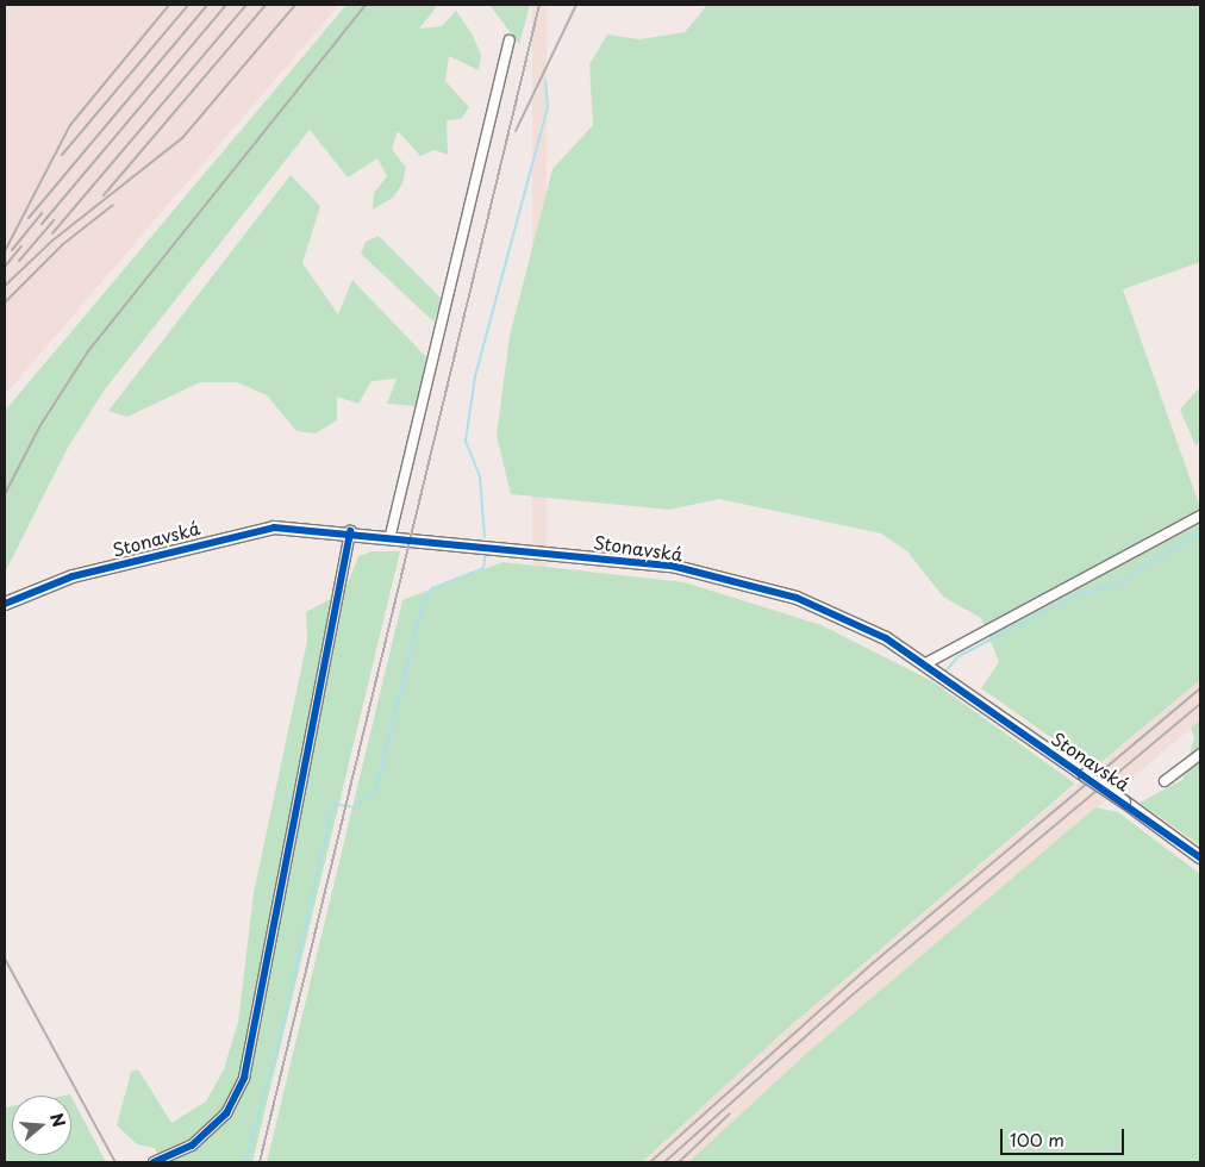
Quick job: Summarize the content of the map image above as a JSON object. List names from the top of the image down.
{
  "streets": {
    "street": ["Stonavská"]
  },
  "scale_bar": "100 m",
  "north": "right"
}
